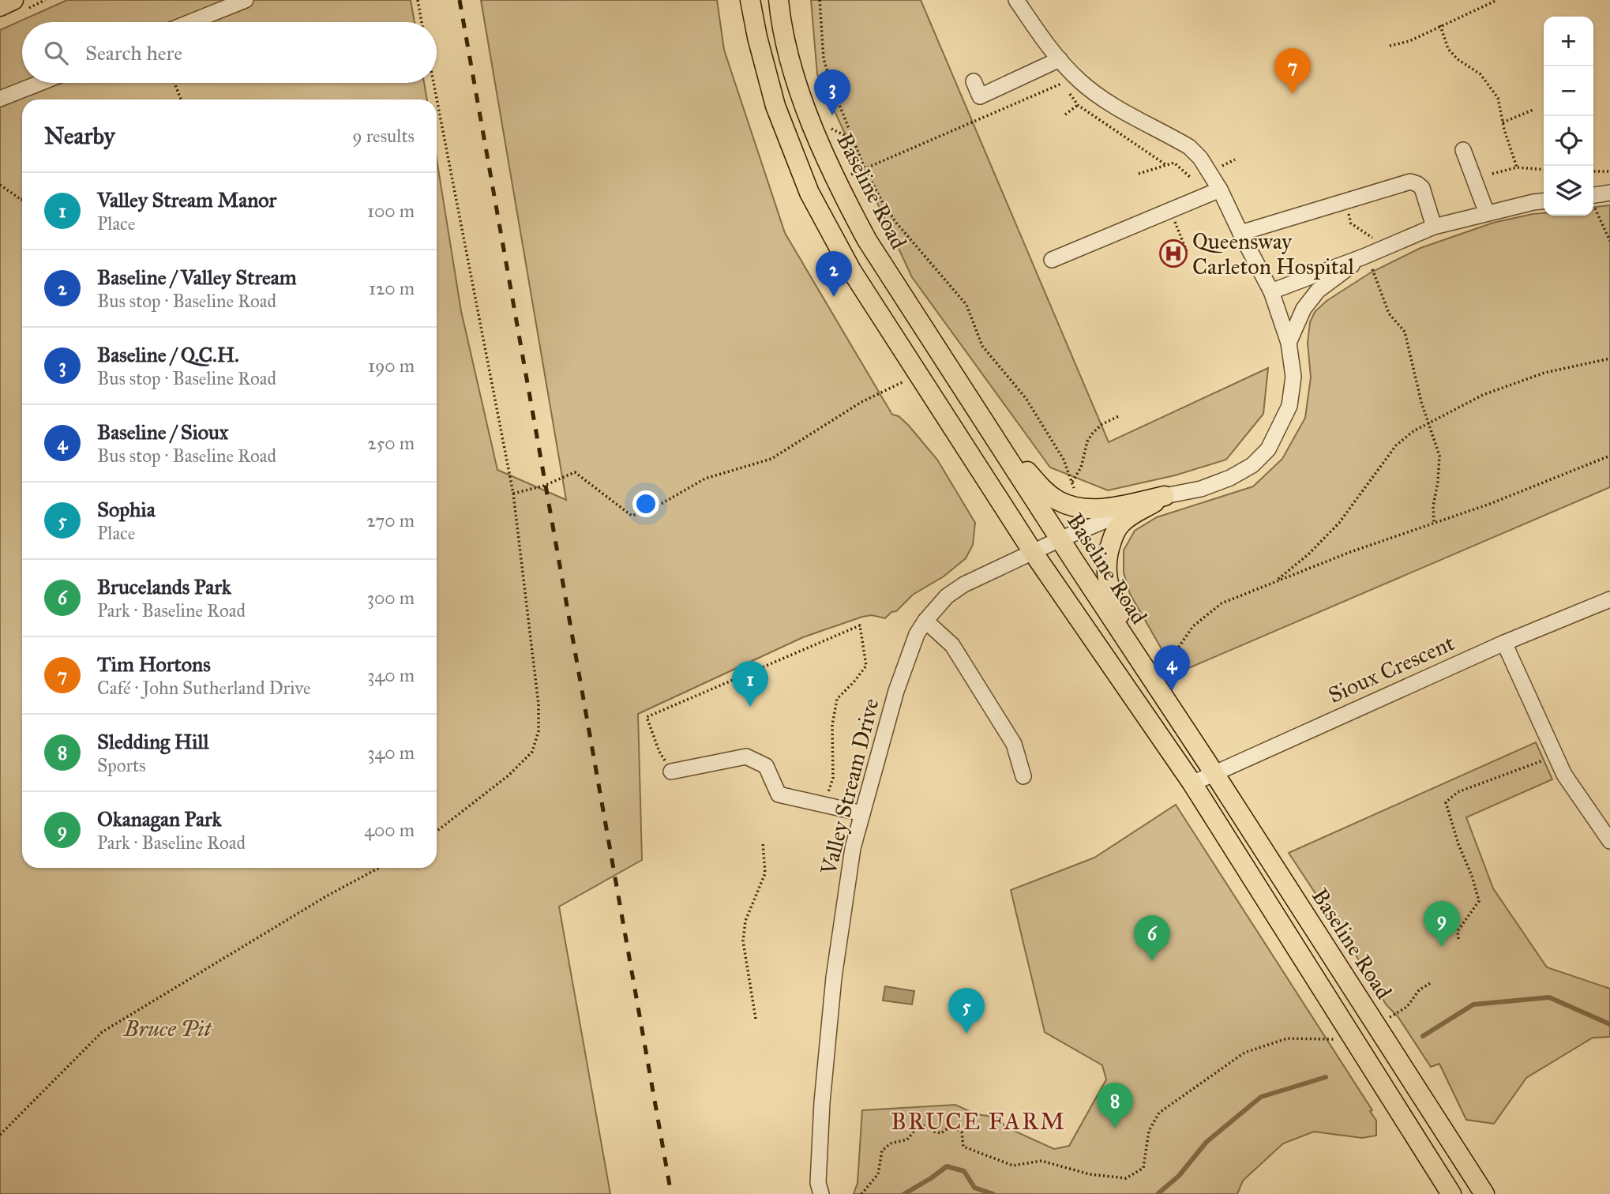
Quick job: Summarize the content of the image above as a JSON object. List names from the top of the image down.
{
  "streets": {
    "main road": ["Baseline Road"],
    "street": ["Sioux Crescent", "Valley Stream Drive"]
  },
  "crossings": [
    ["Baseline Road", "Sioux Crescent"],
    ["Baseline Road", "Valley Stream Drive"]
  ],
  "districts": ["BRUCE FARM"],
  "parks": ["Bruce Pit"],
  "places": {
    "hospital": ["Queensway Carleton Hospital"]
  },
  "page": {
    "map_buttons": ["+", "−"],
    "search": "Search here",
    "pins": [
      "7",
      "3",
      "2",
      "4",
      "1",
      "9",
      "6",
      "5",
      "8"
    ],
    "heading": ["Nearby", "9 results"],
    "list": [
      {
        "mark": "1",
        "name": "Valley Stream Manor",
        "note": "Place",
        "value": "100 m"
      },
      {
        "mark": "2",
        "name": "Baseline / Valley Stream",
        "note": "Bus stop · Baseline Road",
        "value": "120 m"
      },
      {
        "mark": "3",
        "name": "Baseline / Q.C.H.",
        "note": "Bus stop · Baseline Road",
        "value": "190 m"
      },
      {
        "mark": "4",
        "name": "Baseline / Sioux",
        "note": "Bus stop · Baseline Road",
        "value": "250 m"
      },
      {
        "mark": "5",
        "name": "Sophia",
        "note": "Place",
        "value": "270 m"
      },
      {
        "mark": "6",
        "name": "Brucelands Park",
        "note": "Park · Baseline Road",
        "value": "300 m"
      },
      {
        "mark": "7",
        "name": "Tim Hortons",
        "note": "Café · John Sutherland Drive",
        "value": "340 m"
      },
      {
        "mark": "8",
        "name": "Sledding Hill",
        "note": "Sports",
        "value": "340 m"
      },
      {
        "mark": "9",
        "name": "Okanagan Park",
        "note": "Park · Baseline Road",
        "value": "400 m"
      }
    ]
  }
}
